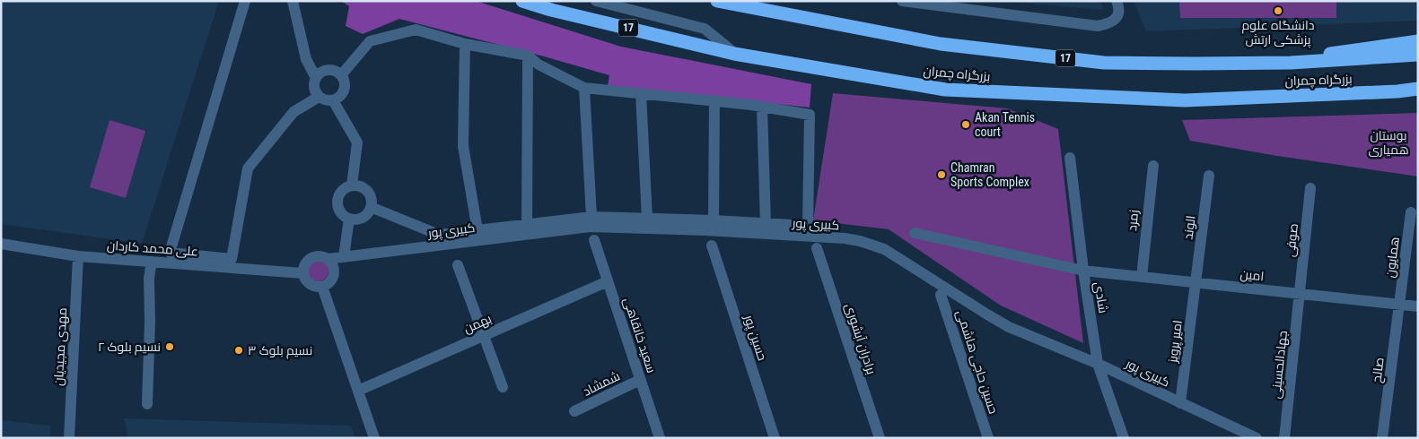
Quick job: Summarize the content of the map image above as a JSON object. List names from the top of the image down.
{
  "streets": {
    "highway": ["17", "بزرگراه چمران"],
    "street": [
      "زمرد",
      "کبیری پور",
      "الوند",
      "صوفی",
      "علی محمد کاردان",
      "همایون",
      "امین",
      "شادی",
      "بهمن",
      "سعید خانقاهی",
      "حسین پور",
      "برادران آبشوری",
      "امیر پرویز",
      "مهدی مجیدیان",
      "حسین حاجی هاشمی",
      "جهادالحسینی",
      "صالح",
      "شمشاد"
    ]
  },
  "crossings": [
    ["زمرد", "امین"],
    ["کبیری پور", "علی محمد کاردان"],
    ["کبیری پور", "شادی"],
    ["کبیری پور", "امیر پرویز"],
    ["الوند", "امین"],
    ["الوند", "امیر پرویز"],
    ["صوفی", "امین"],
    ["صوفی", "جهادالحسینی"],
    ["علی محمد کاردان", "مهدی مجیدیان"],
    ["همایون", "امین"],
    ["همایون", "صالح"],
    ["امین", "شادی"],
    ["امین", "امیر پرویز"],
    ["امین", "جهادالحسینی"],
    ["امین", "صالح"],
    ["بهمن", "سعید خانقاهی"],
    ["سعید خانقاهی", "شمشاد"]
  ],
  "parks": ["بوستان همیاری"],
  "places": [
    "دانشگاه علوم پزشکی ارتش",
    "Akan Tennis court",
    "Chamran Sports Complex",
    "نسیم بلوک ۲",
    "نسیم بلوک ۳"
  ]
}
